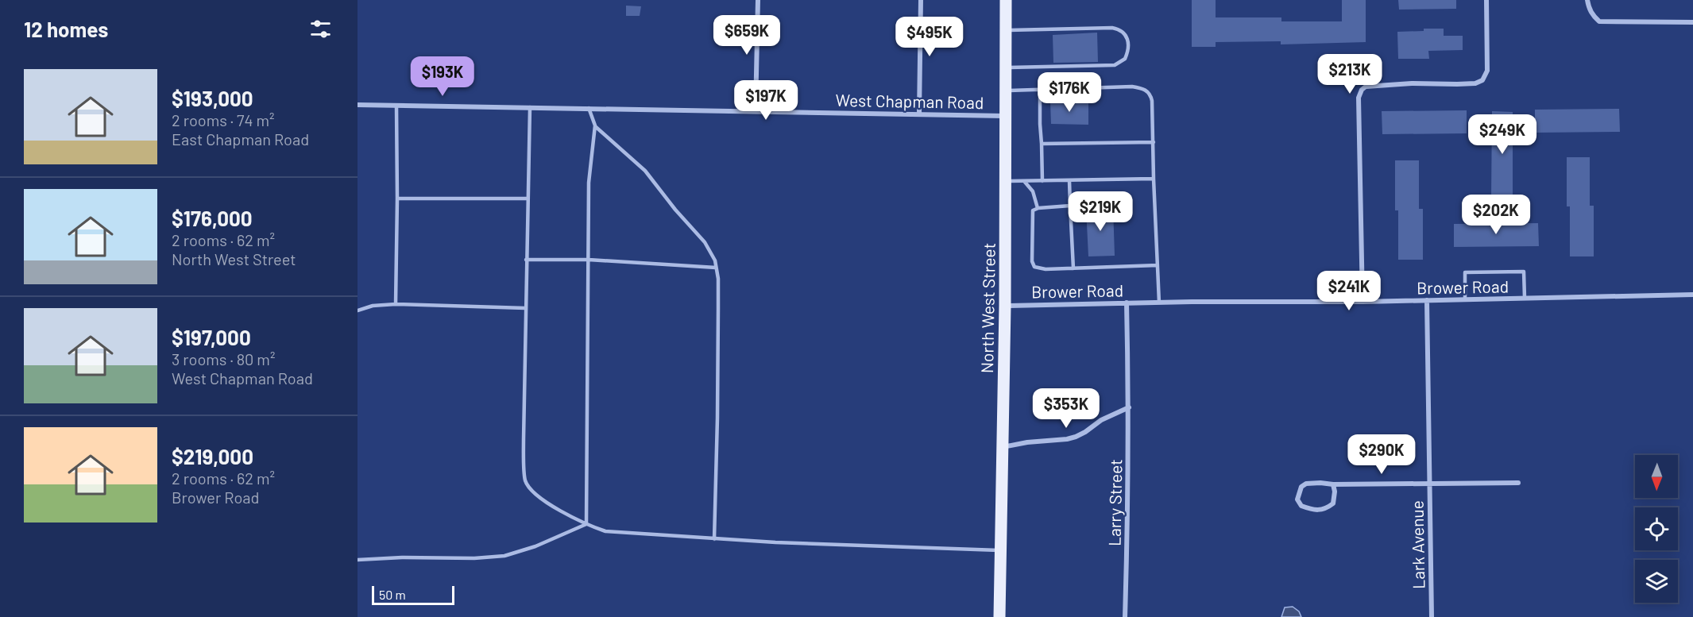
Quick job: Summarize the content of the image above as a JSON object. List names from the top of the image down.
{
  "streets": {
    "main road": ["North West Street"],
    "street": [
      "West Chapman Road",
      "Brower Road",
      "Larry Street",
      "Lark Avenue"
    ]
  },
  "crossings": [
    ["West Chapman Road", "North West Street"],
    ["Brower Road", "North West Street"],
    ["Brower Road", "Larry Street"],
    ["Brower Road", "Lark Avenue"]
  ],
  "scale_bar": "50 m",
  "north": "bottom",
  "page": {
    "heading": "12 homes",
    "price": [
      "$659K",
      "$495K",
      "$213K",
      "$193K",
      "$176K",
      "$197K",
      "$249K",
      "$219K",
      "$202K",
      "$241K",
      "$353K",
      "$290K"
    ],
    "list": [
      {
        "name": "$193,000",
        "note": "2 rooms · 74 m² · East Chapman Road"
      },
      {
        "name": "$176,000",
        "note": "2 rooms · 62 m² · North West Street"
      },
      {
        "name": "$197,000",
        "note": "3 rooms · 80 m² · West Chapman Road"
      },
      {
        "name": "$219,000",
        "note": "2 rooms · 62 m² · Brower Road"
      }
    ],
    "scale": "50 m"
  }
}
